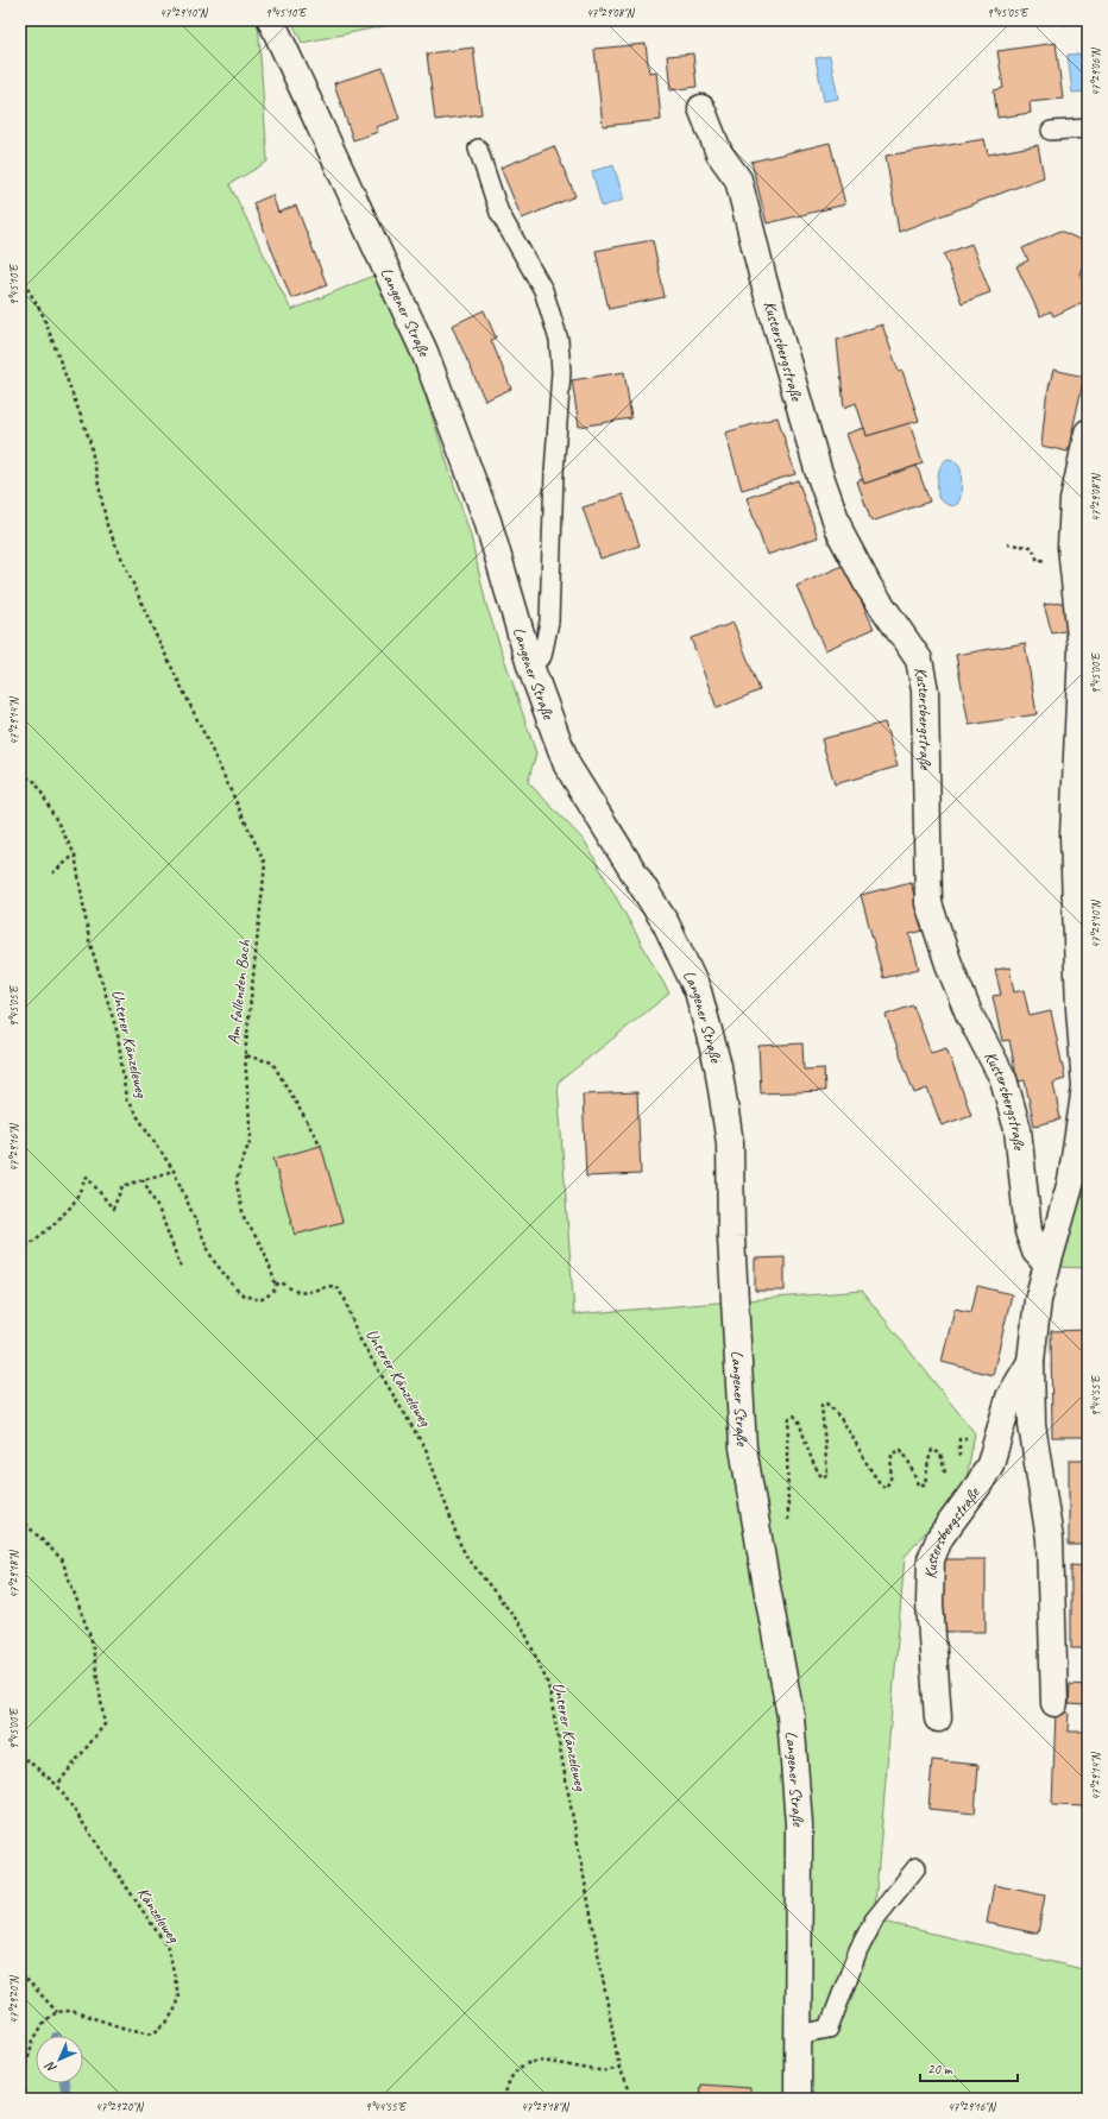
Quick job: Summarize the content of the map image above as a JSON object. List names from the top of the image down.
{
  "streets": {
    "street": ["Langener Straße", "Kustersbergstraße"],
    "path": ["Am fallenden Bach", "Unterer Känzeleweg", "Känzeleweg"]
  },
  "scale_bar": "20 m",
  "north": "bottom left",
  "coordinates": [
    "47°29'10\"N",
    "9°45'10\"E",
    "47°29'08\"N",
    "9°45'05\"E",
    "47°29'06\"N",
    "9°45'00\"E",
    "47°29'14\"N",
    "47°29'16\"N",
    "9°44'55\"E",
    "47°29'18\"N",
    "47°29'20\"N"
  ]
}
